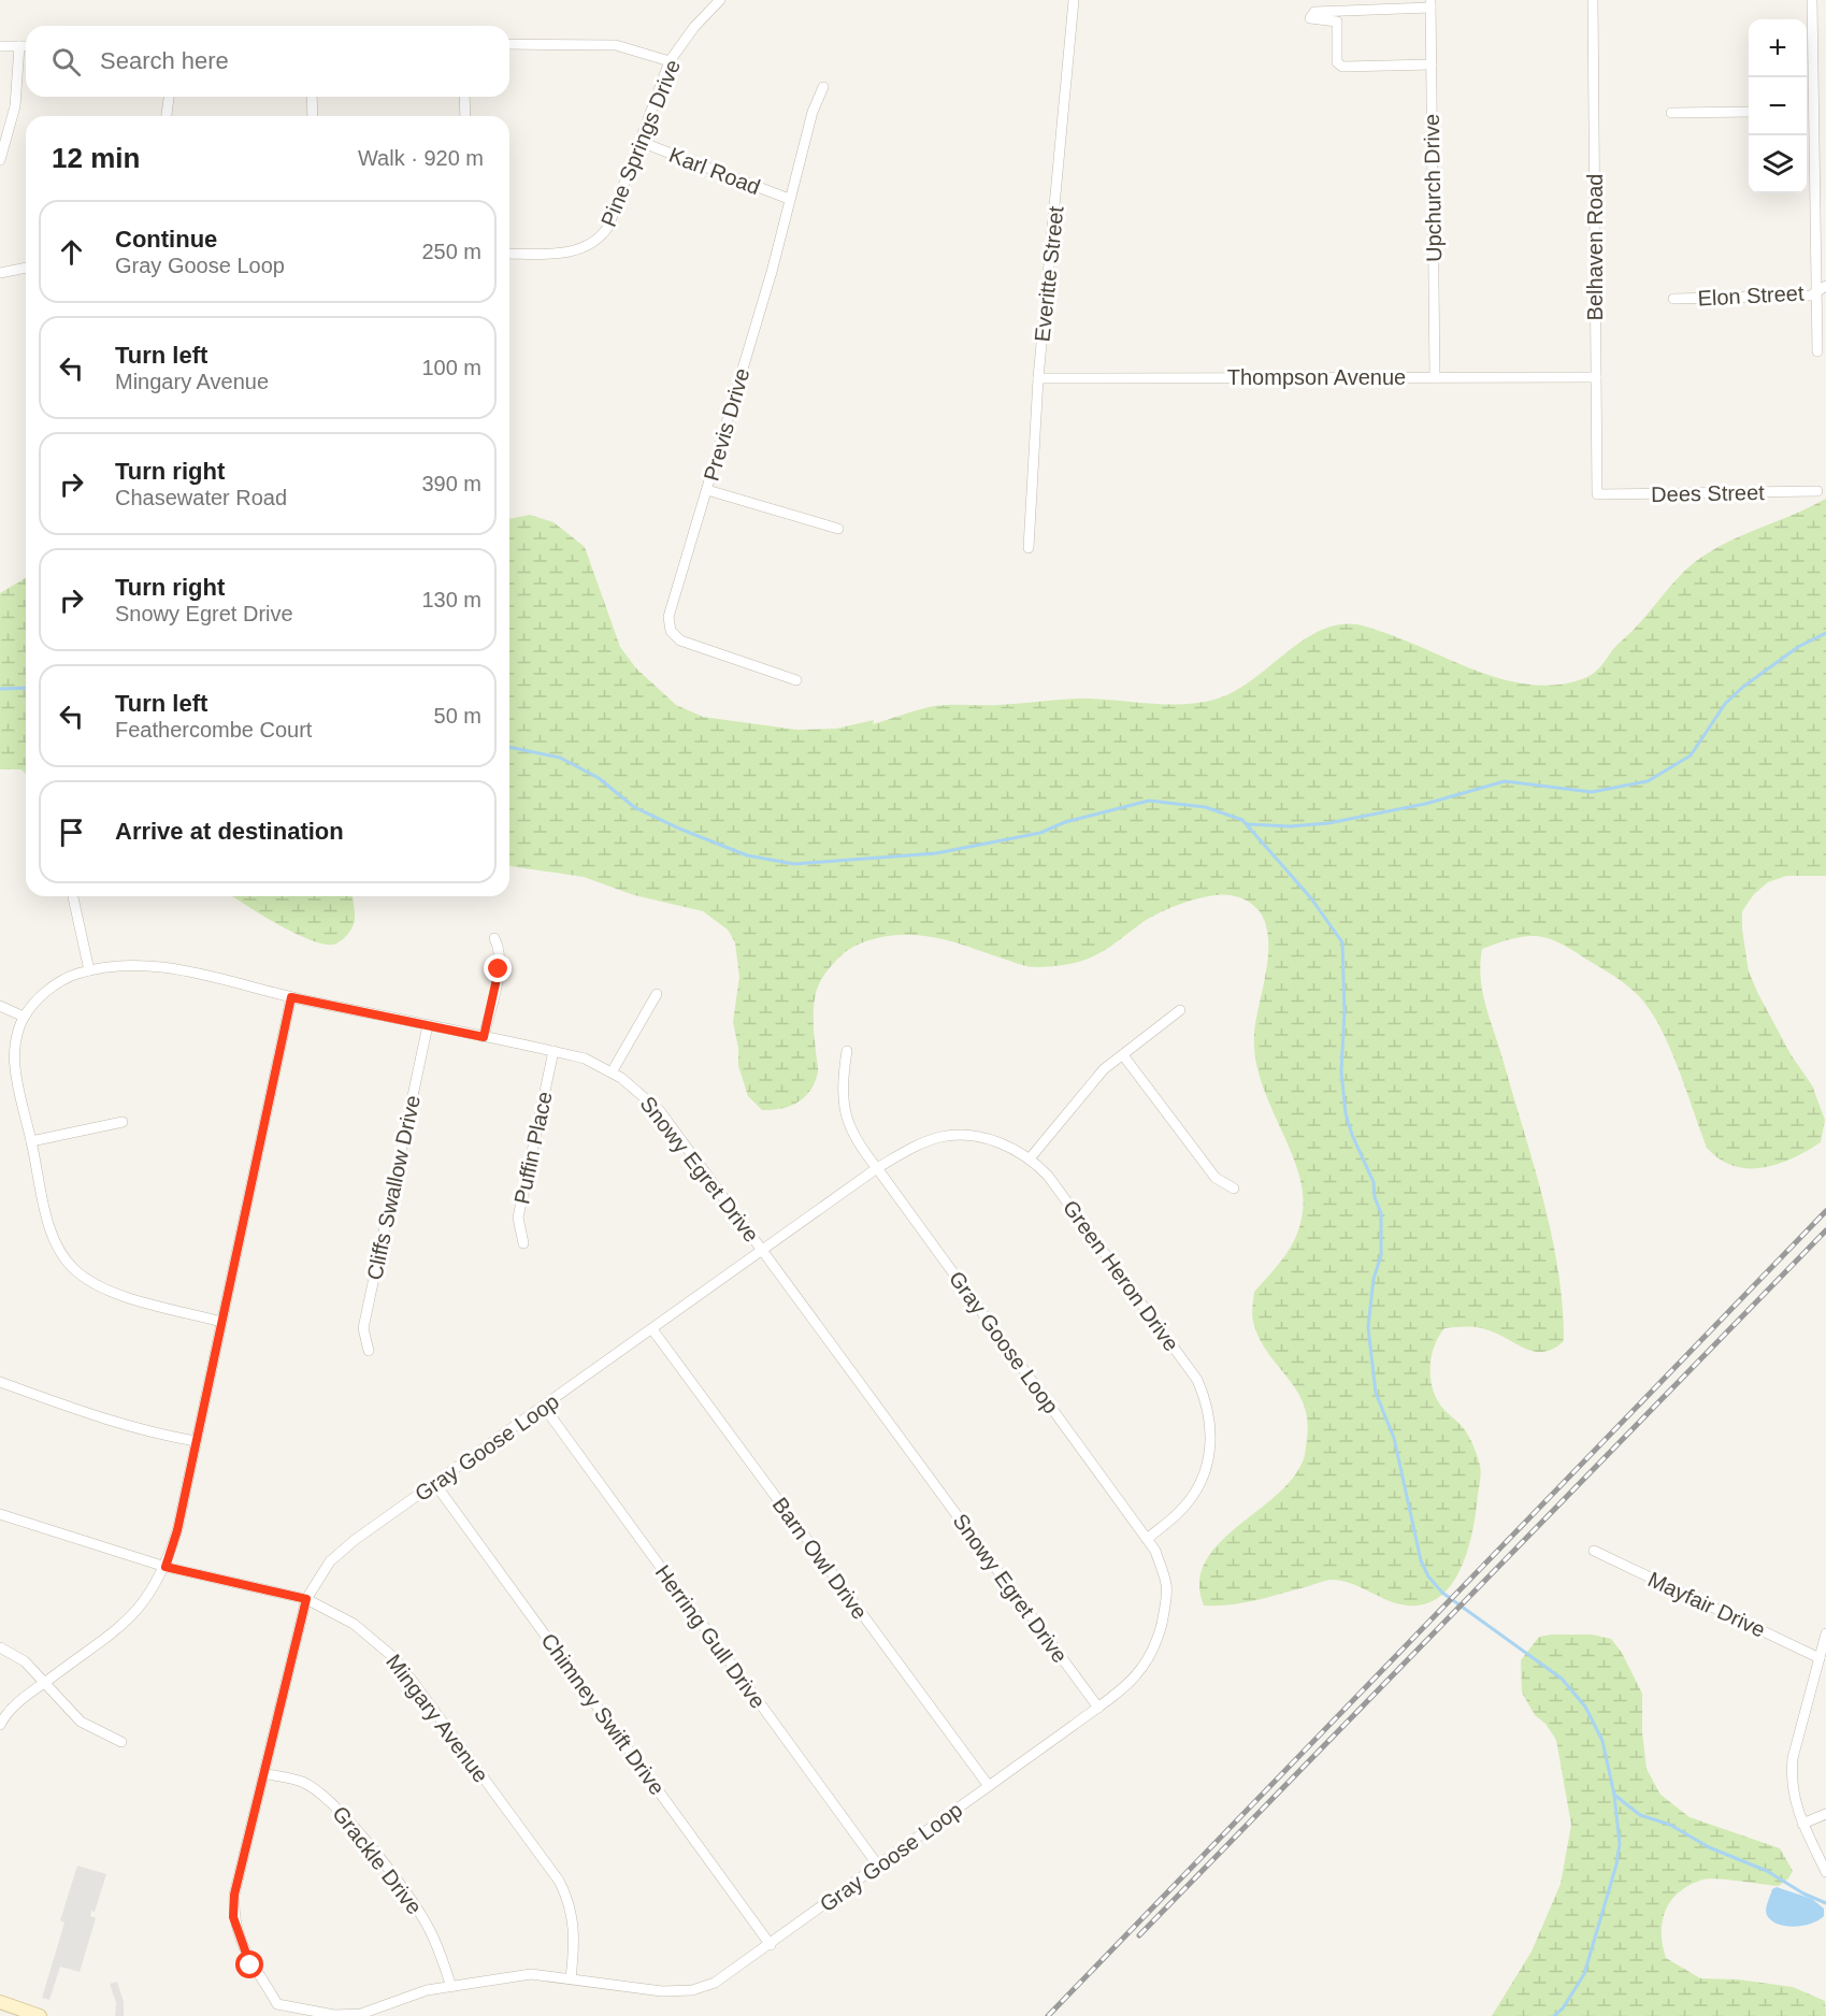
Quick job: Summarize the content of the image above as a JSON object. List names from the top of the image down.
{
  "streets": {
    "street": [
      "Pine Springs Drive",
      "Karl Road",
      "Upchurch Drive",
      "Belhaven Road",
      "Everitte Street",
      "Elon Street",
      "Thompson Avenue",
      "Previs Drive",
      "Dees Street",
      "Puffin Place",
      "Snowy Egret Drive",
      "Cliffs Swallow Drive",
      "Green Heron Drive",
      "Gray Goose Loop",
      "Barn Owl Drive",
      "Mayfair Drive",
      "Herring Gull Drive",
      "Chimney Swift Drive",
      "Mingary Avenue",
      "Grackle Drive"
    ]
  },
  "crossings": [
    ["Pine Springs Drive", "Karl Road"],
    ["Karl Road", "Previs Drive"],
    ["Upchurch Drive", "Thompson Avenue"],
    ["Belhaven Road", "Thompson Avenue"],
    ["Belhaven Road", "Dees Street"],
    ["Everitte Street", "Thompson Avenue"],
    ["Puffin Place", "Snowy Egret Drive"],
    ["Snowy Egret Drive", "Cliffs Swallow Drive"],
    ["Snowy Egret Drive", "Gray Goose Loop"],
    ["Green Heron Drive", "Gray Goose Loop"],
    ["Gray Goose Loop", "Barn Owl Drive"],
    ["Gray Goose Loop", "Herring Gull Drive"],
    ["Gray Goose Loop", "Chimney Swift Drive"],
    ["Gray Goose Loop", "Mingary Avenue"],
    ["Gray Goose Loop", "Grackle Drive"]
  ],
  "page": {
    "map_buttons": ["+", "−"],
    "search": "Search here",
    "heading": ["12 min", "Walk · 920 m"],
    "list": [
      ["Continue", "Gray Goose Loop", "250 m"],
      ["Turn left", "Mingary Avenue", "100 m"],
      ["Turn right", "Chasewater Road", "390 m"],
      ["Turn right", "Snowy Egret Drive", "130 m"],
      ["Turn left", "Feathercombe Court", "50 m"],
      "Arrive at destination"
    ]
  }
}
